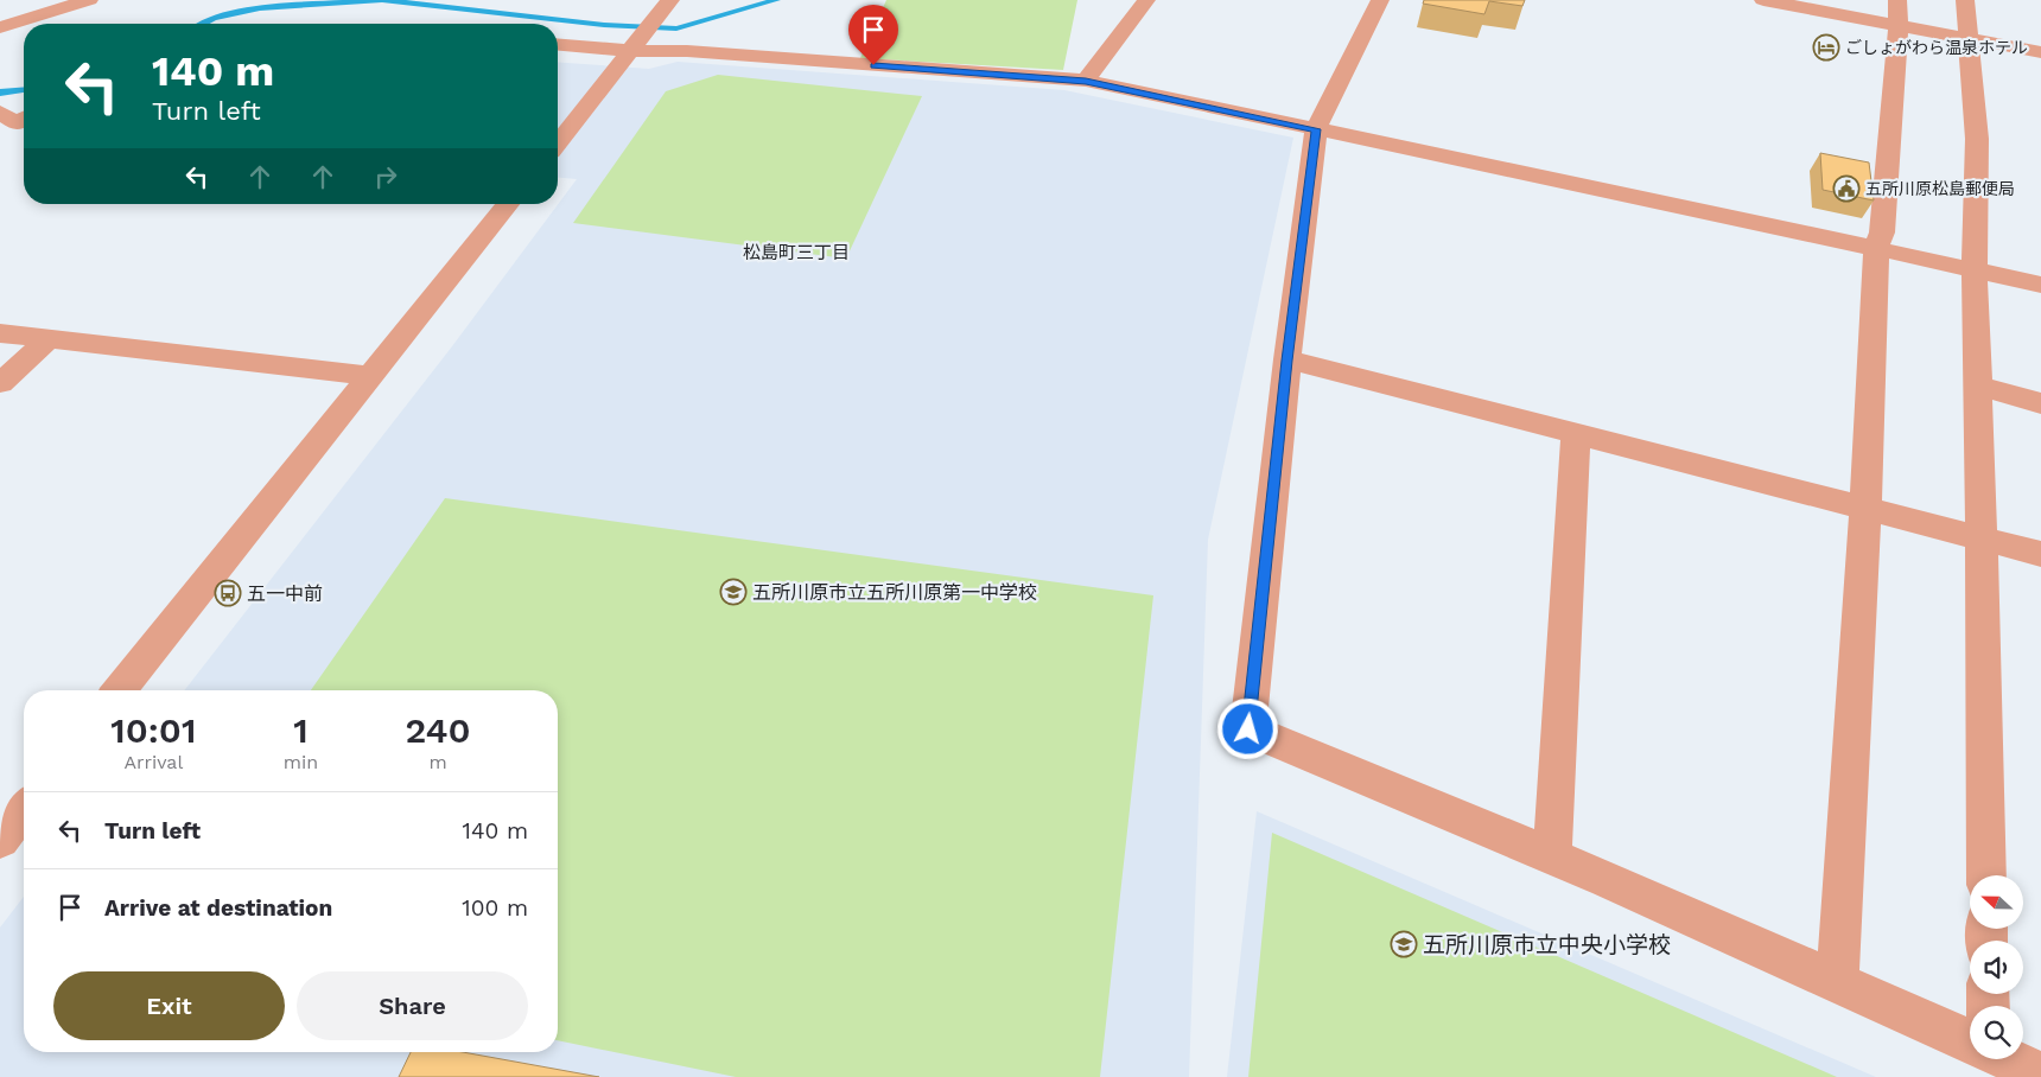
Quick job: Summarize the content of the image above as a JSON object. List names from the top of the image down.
{
  "districts": ["松島町三丁目"],
  "places": {
    "hotel": ["ごしょがわら温泉ホテル"],
    "public building": ["五所川原松島郵便局"],
    "school or university": ["五所川原市立五所川原第一中学校", "五所川原市立中央小学校"],
    "bus stop": ["五一中前"]
  },
  "north": "left",
  "page": {
    "turn": ["140 m", "Turn left"],
    "eta": [
      "10:01",
      "Arrival",
      "1",
      "min",
      "240",
      "m"
    ],
    "list": [
      {
        "name": "Turn left",
        "value": "140 m"
      },
      {
        "name": "Arrive at destination",
        "value": "100 m"
      }
    ],
    "buttons": ["Exit", "Share"]
  }
}
